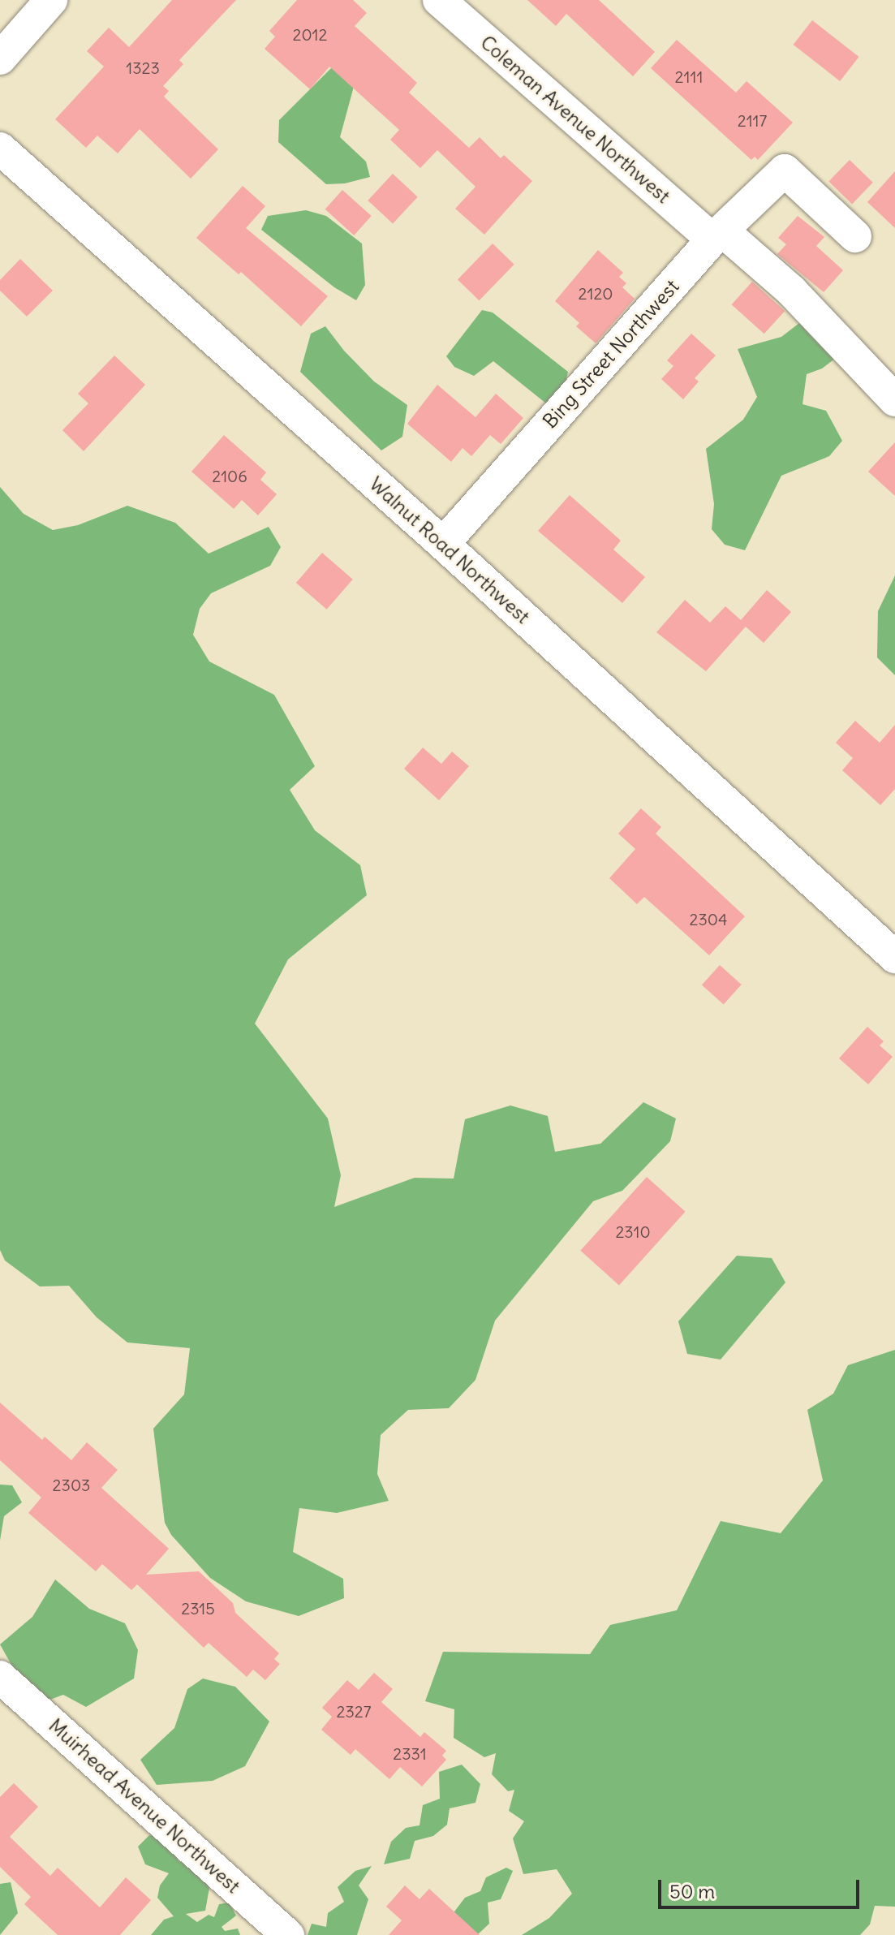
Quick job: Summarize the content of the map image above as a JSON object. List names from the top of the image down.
{
  "streets": {
    "street": [
      "Coleman Avenue Northwest",
      "Bing Street Northwest",
      "Walnut Road Northwest",
      "Muirhead Avenue Northwest"
    ]
  },
  "crossings": [
    ["Coleman Avenue Northwest", "Bing Street Northwest"],
    ["Bing Street Northwest", "Walnut Road Northwest"]
  ],
  "house_numbers": [
    "2012",
    "1323",
    "2111",
    "2117",
    "2120",
    "2106",
    "2304",
    "2310",
    "2303",
    "2315",
    "2327",
    "2331"
  ],
  "scale_bar": "50 m"
}
